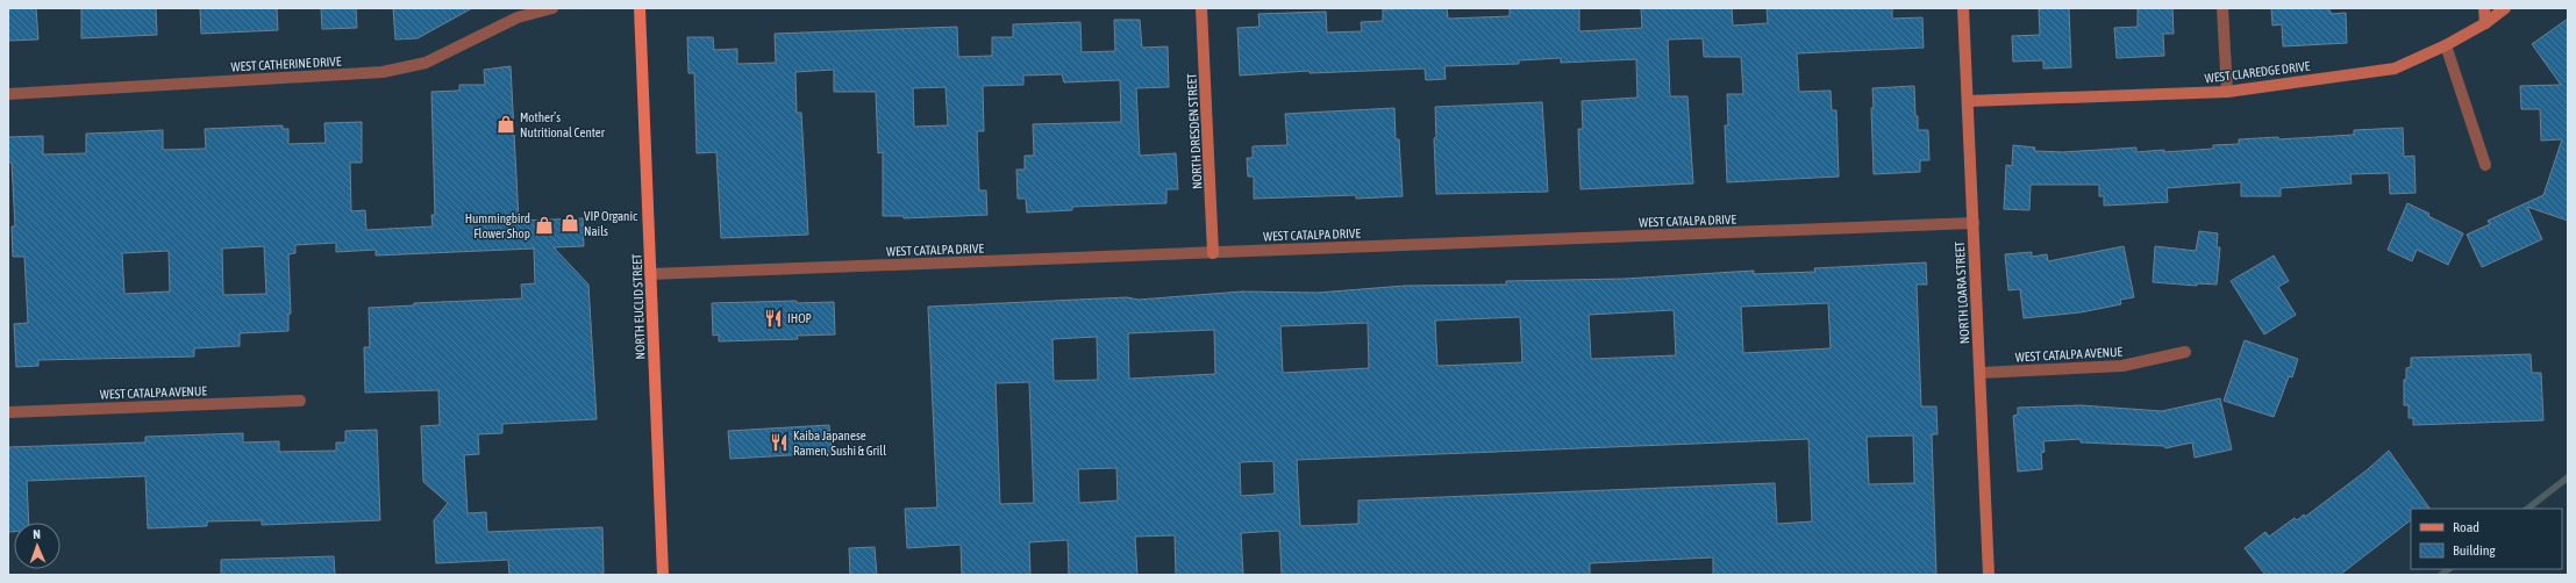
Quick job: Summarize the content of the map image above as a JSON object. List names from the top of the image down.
{
  "streets": {
    "main road": ["NORTH EUCLID STREET"],
    "street": [
      "WEST CATHERINE DRIVE",
      "WEST CLAREDGE DRIVE",
      "NORTH DRESDEN STREET",
      "WEST CATALPA DRIVE",
      "NORTH LOARA STREET",
      "WEST CATALPA AVENUE"
    ]
  },
  "crossings": [
    ["WEST CLAREDGE DRIVE", "NORTH LOARA STREET"],
    ["NORTH DRESDEN STREET", "WEST CATALPA DRIVE"],
    ["WEST CATALPA DRIVE", "NORTH LOARA STREET"],
    ["WEST CATALPA DRIVE", "NORTH EUCLID STREET"],
    ["NORTH LOARA STREET", "WEST CATALPA AVENUE"]
  ],
  "places": {
    "shop": ["Mother’s Nutritional Center", "VIP Organic Nails", "Hummingbird Flower Shop"],
    "restaurant": ["IHOP", "Kaiba Japanese Ramen, Sushi & Grill"]
  },
  "legend": ["Road", "Building"],
  "north": "top"
}
